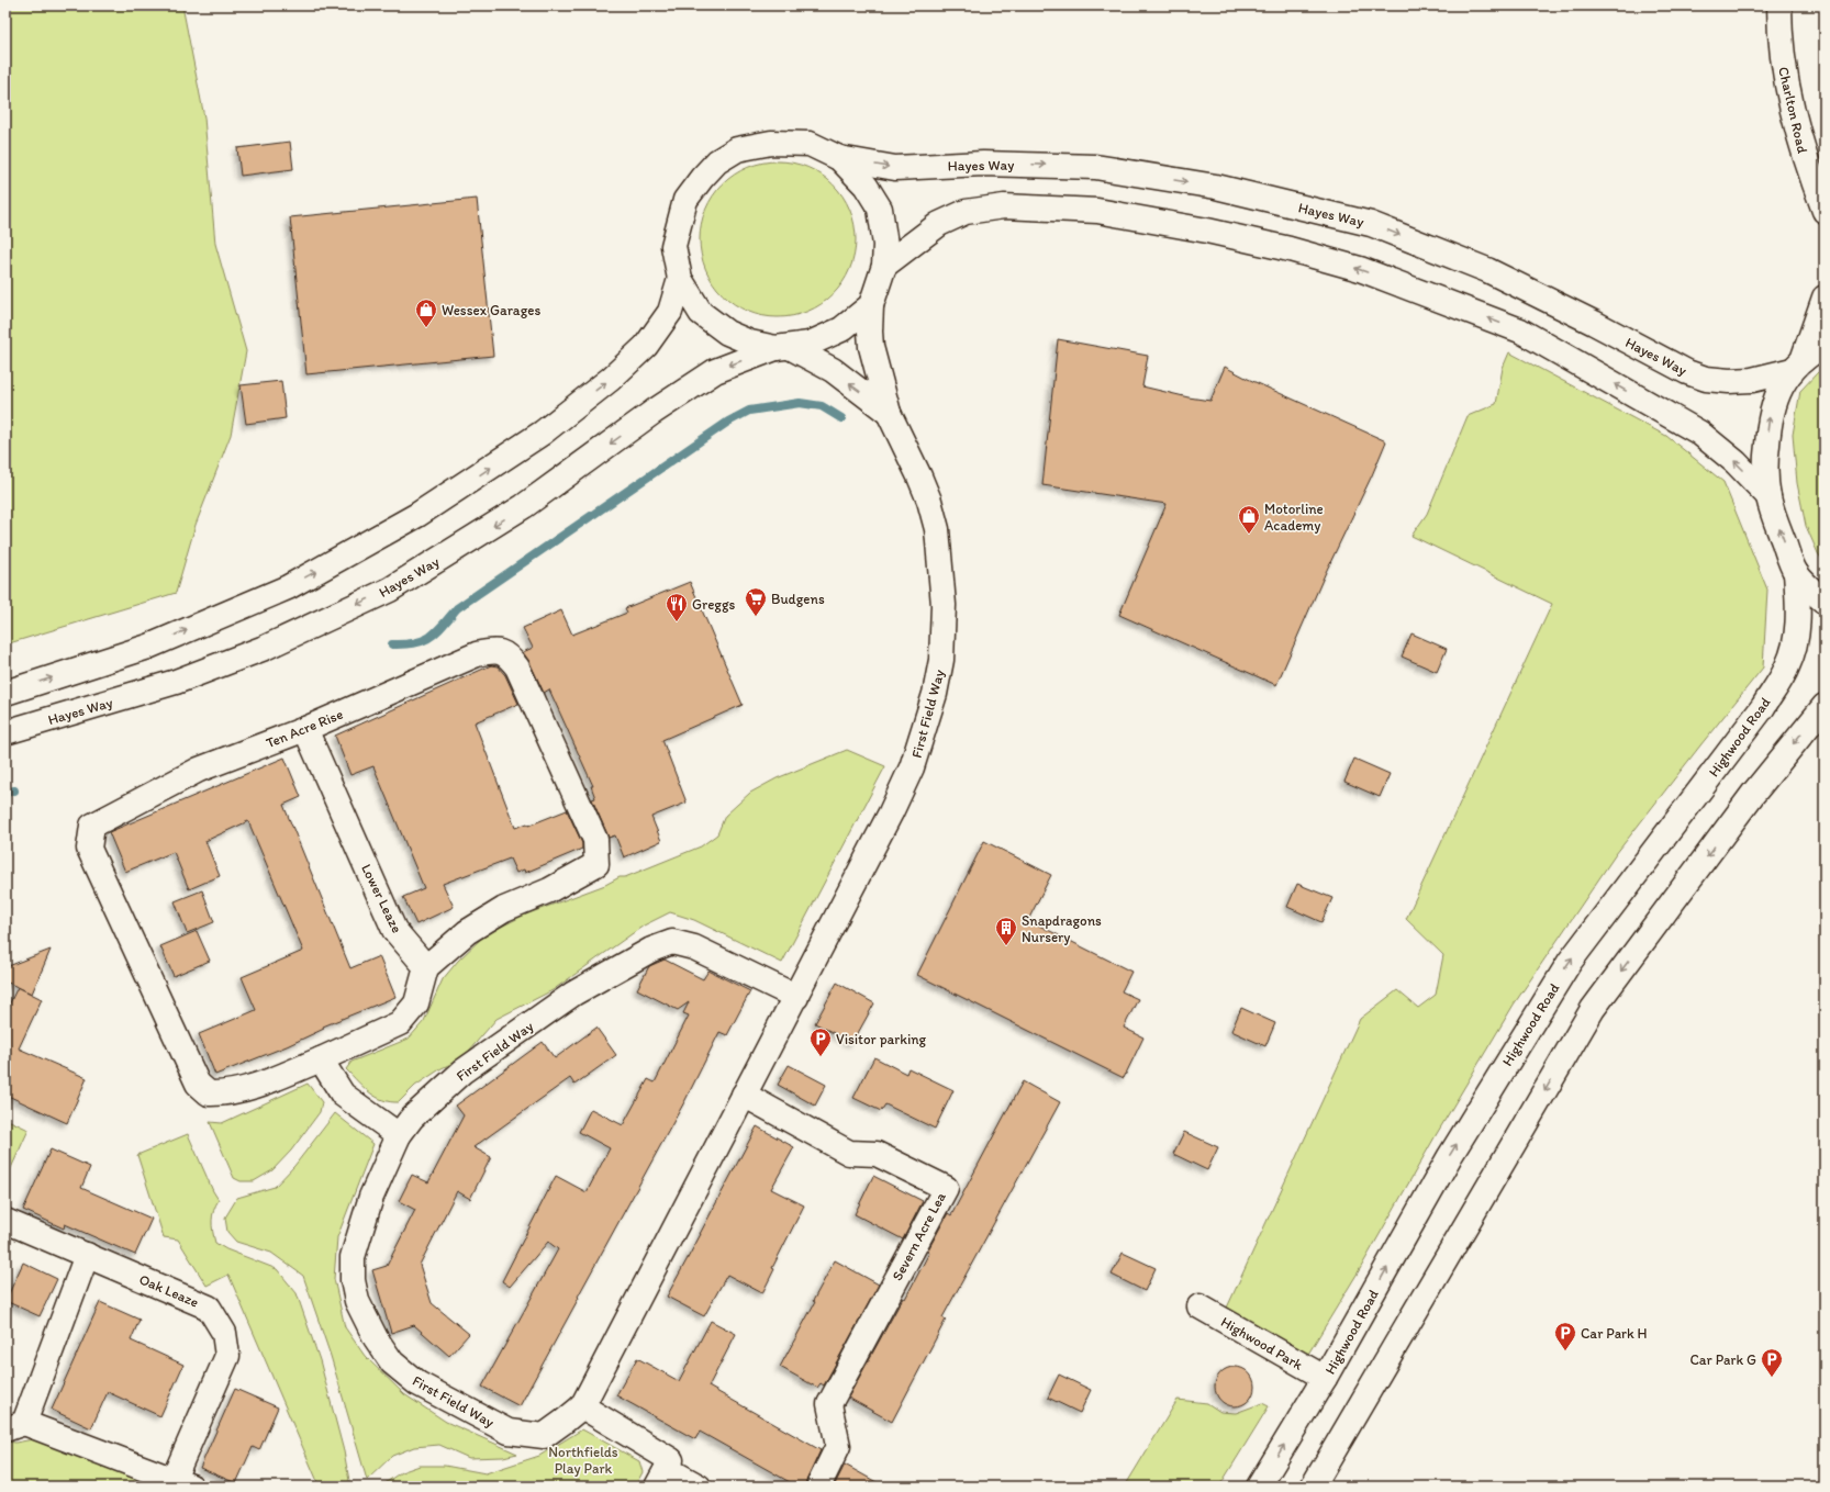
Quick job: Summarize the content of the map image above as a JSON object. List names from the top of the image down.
{
  "streets": {
    "street": [
      "Charlton Road",
      "Hayes Way",
      "First Field Way",
      "Ten Acre Rise",
      "Highwood Road",
      "Lower Leaze",
      "Severn Acre Lea",
      "Oak Leaze",
      "Highwood Park"
    ]
  },
  "crossings": [
    ["Hayes Way", "First Field Way"],
    ["First Field Way", "Severn Acre Lea"],
    ["Ten Acre Rise", "Lower Leaze"],
    ["Highwood Road", "Highwood Park"]
  ],
  "parks": ["Northfields Play Park"],
  "places": {
    "shop": ["Wessex Garages", "Motorline Academy"],
    "supermarket": ["Budgens"],
    "restaurant": ["Greggs"],
    "building": ["Snapdragons Nursery"],
    "parking": ["Visitor parking", "Car Park H", "Car Park G"]
  }
}
